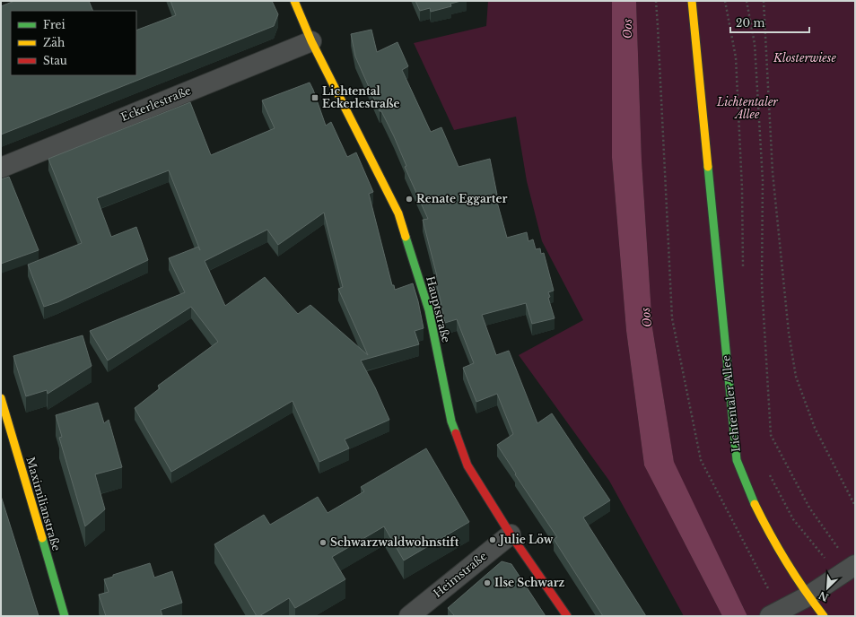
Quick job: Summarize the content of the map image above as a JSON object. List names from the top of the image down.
{
  "streets": {
    "main road": ["Hauptstraße", "Lichtentaler Allee", "Maximilianstraße"],
    "street": ["Eckerlestraße", "Heimstraße"]
  },
  "crossings": [
    ["Eckerlestraße", "Hauptstraße"],
    ["Hauptstraße", "Heimstraße"]
  ],
  "water": ["Oos"],
  "parks": ["Klosterwiese", "Lichtentaler Allee"],
  "places": {
    "transit": ["Lichtental Eckerlestraße"],
    "other": [
      "Renate Eggarter",
      "Julie Löw",
      "Schwarzwaldwohnstift",
      "Ilse Schwarz"
    ]
  },
  "legend": ["Frei", "Zäh", "Stau"],
  "scale_bar": "20 m",
  "north": "bottom left"
}
